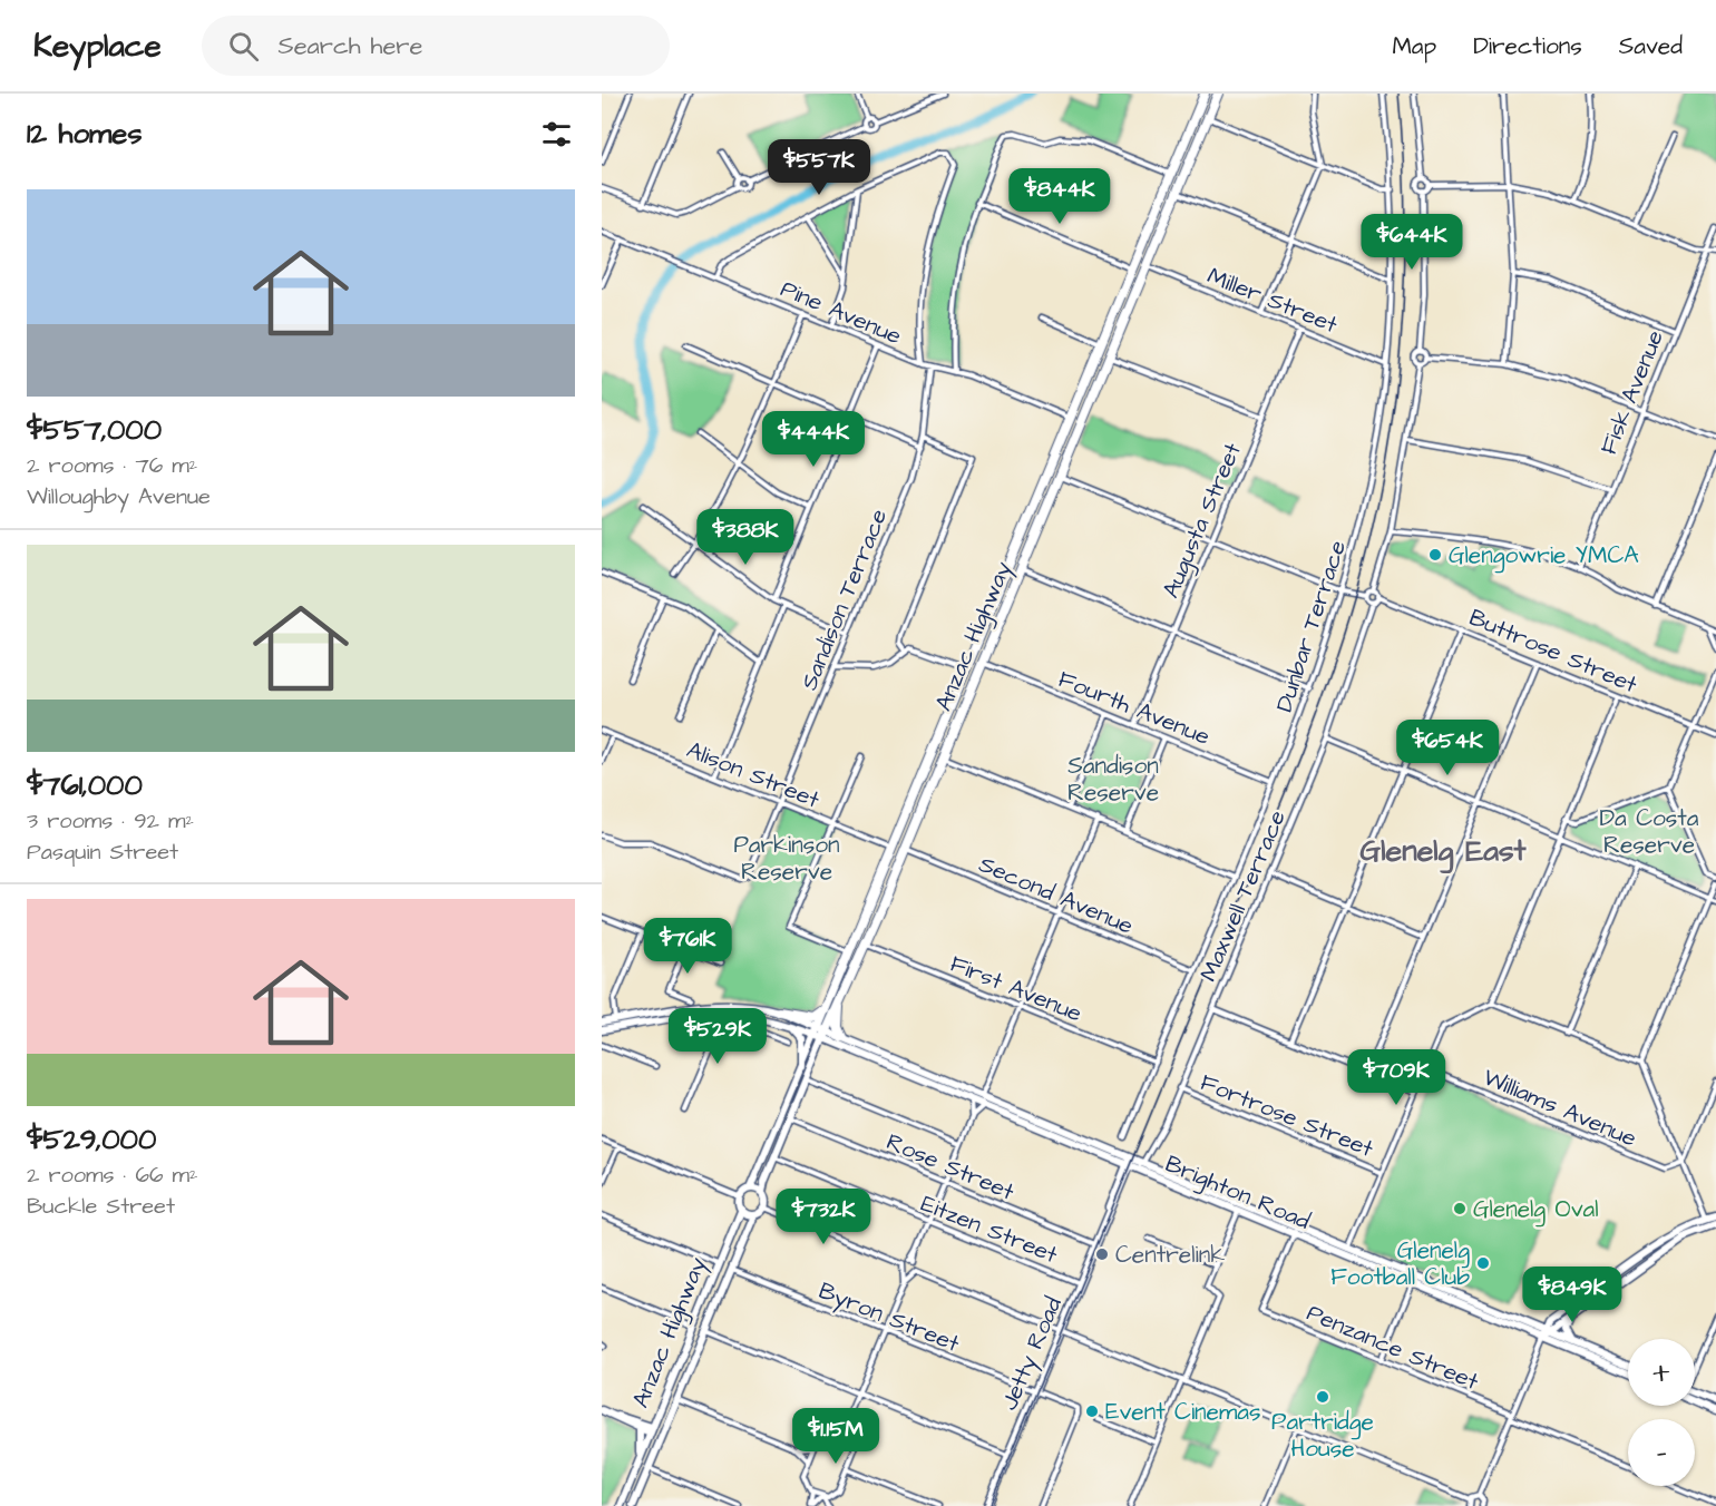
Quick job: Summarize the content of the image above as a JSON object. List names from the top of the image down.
{
  "streets": {
    "highway": ["Anzac Highway"],
    "main road": ["Brighton Road", "Jetty Road"],
    "street": [
      "Miller Street",
      "Pine Avenue",
      "Fisk Avenue",
      "Augusta Street",
      "Sandison Terrace",
      "Dunbar Terrace",
      "Buttrose Street",
      "Fourth Avenue",
      "Alison Street",
      "Second Avenue",
      "Maxwell Terrace",
      "First Avenue",
      "Williams Avenue",
      "Fortrose Street",
      "Rose Street",
      "Eitzen Street",
      "Byron Street",
      "Penzance Street"
    ]
  },
  "crossings": [
    ["Miller Street", "Augusta Street"],
    ["Miller Street", "Dunbar Terrace"],
    ["Miller Street", "Anzac Highway"],
    ["Pine Avenue", "Sandison Terrace"],
    ["Pine Avenue", "Anzac Highway"],
    ["Augusta Street", "Fourth Avenue"],
    ["Sandison Terrace", "Alison Street"],
    ["Dunbar Terrace", "Fourth Avenue"],
    ["Dunbar Terrace", "Second Avenue"],
    ["Dunbar Terrace", "First Avenue"],
    ["Anzac Highway", "Fourth Avenue"],
    ["Anzac Highway", "Alison Street"],
    ["Anzac Highway", "Second Avenue"],
    ["Anzac Highway", "First Avenue"],
    ["Anzac Highway", "Rose Street"],
    ["Anzac Highway", "Brighton Road"],
    ["Anzac Highway", "Eitzen Street"],
    ["Anzac Highway", "Byron Street"],
    ["Maxwell Terrace", "Fortrose Street"],
    ["Maxwell Terrace", "Brighton Road"],
    ["Rose Street", "Jetty Road"],
    ["Brighton Road", "Penzance Street"],
    ["Brighton Road", "Jetty Road"],
    ["Eitzen Street", "Jetty Road"],
    ["Byron Street", "Jetty Road"]
  ],
  "districts": ["Glenelg East"],
  "parks": ["Sandison Reserve", "Da Costa Reserve", "Parkinson Reserve"],
  "places": [
    "Glengowrie YMCA",
    "Glenelg Oval",
    "Centrelink",
    "Glenelg Football Club",
    "Partridge House",
    "Event Cinemas"
  ],
  "page": {
    "header": "Keyplace",
    "search": "Search here",
    "nav": ["Map", "Directions", "Saved"],
    "heading": "12 homes",
    "price": [
      "$557K",
      "$844K",
      "$644K",
      "$444K",
      "$388K",
      "$654K",
      "$761K",
      "$529K",
      "$709K",
      "$732K",
      "$849K",
      "$1.15M"
    ],
    "list": [
      {
        "name": "$557,000",
        "note": "2 rooms · 76 m² · Willoughby Avenue"
      },
      {
        "name": "$761,000",
        "note": "3 rooms · 92 m² · Pasquin Street"
      },
      {
        "name": "$529,000",
        "note": "2 rooms · 66 m² · Buckle Street"
      }
    ],
    "map_buttons": ["+", "−"]
  }
}
